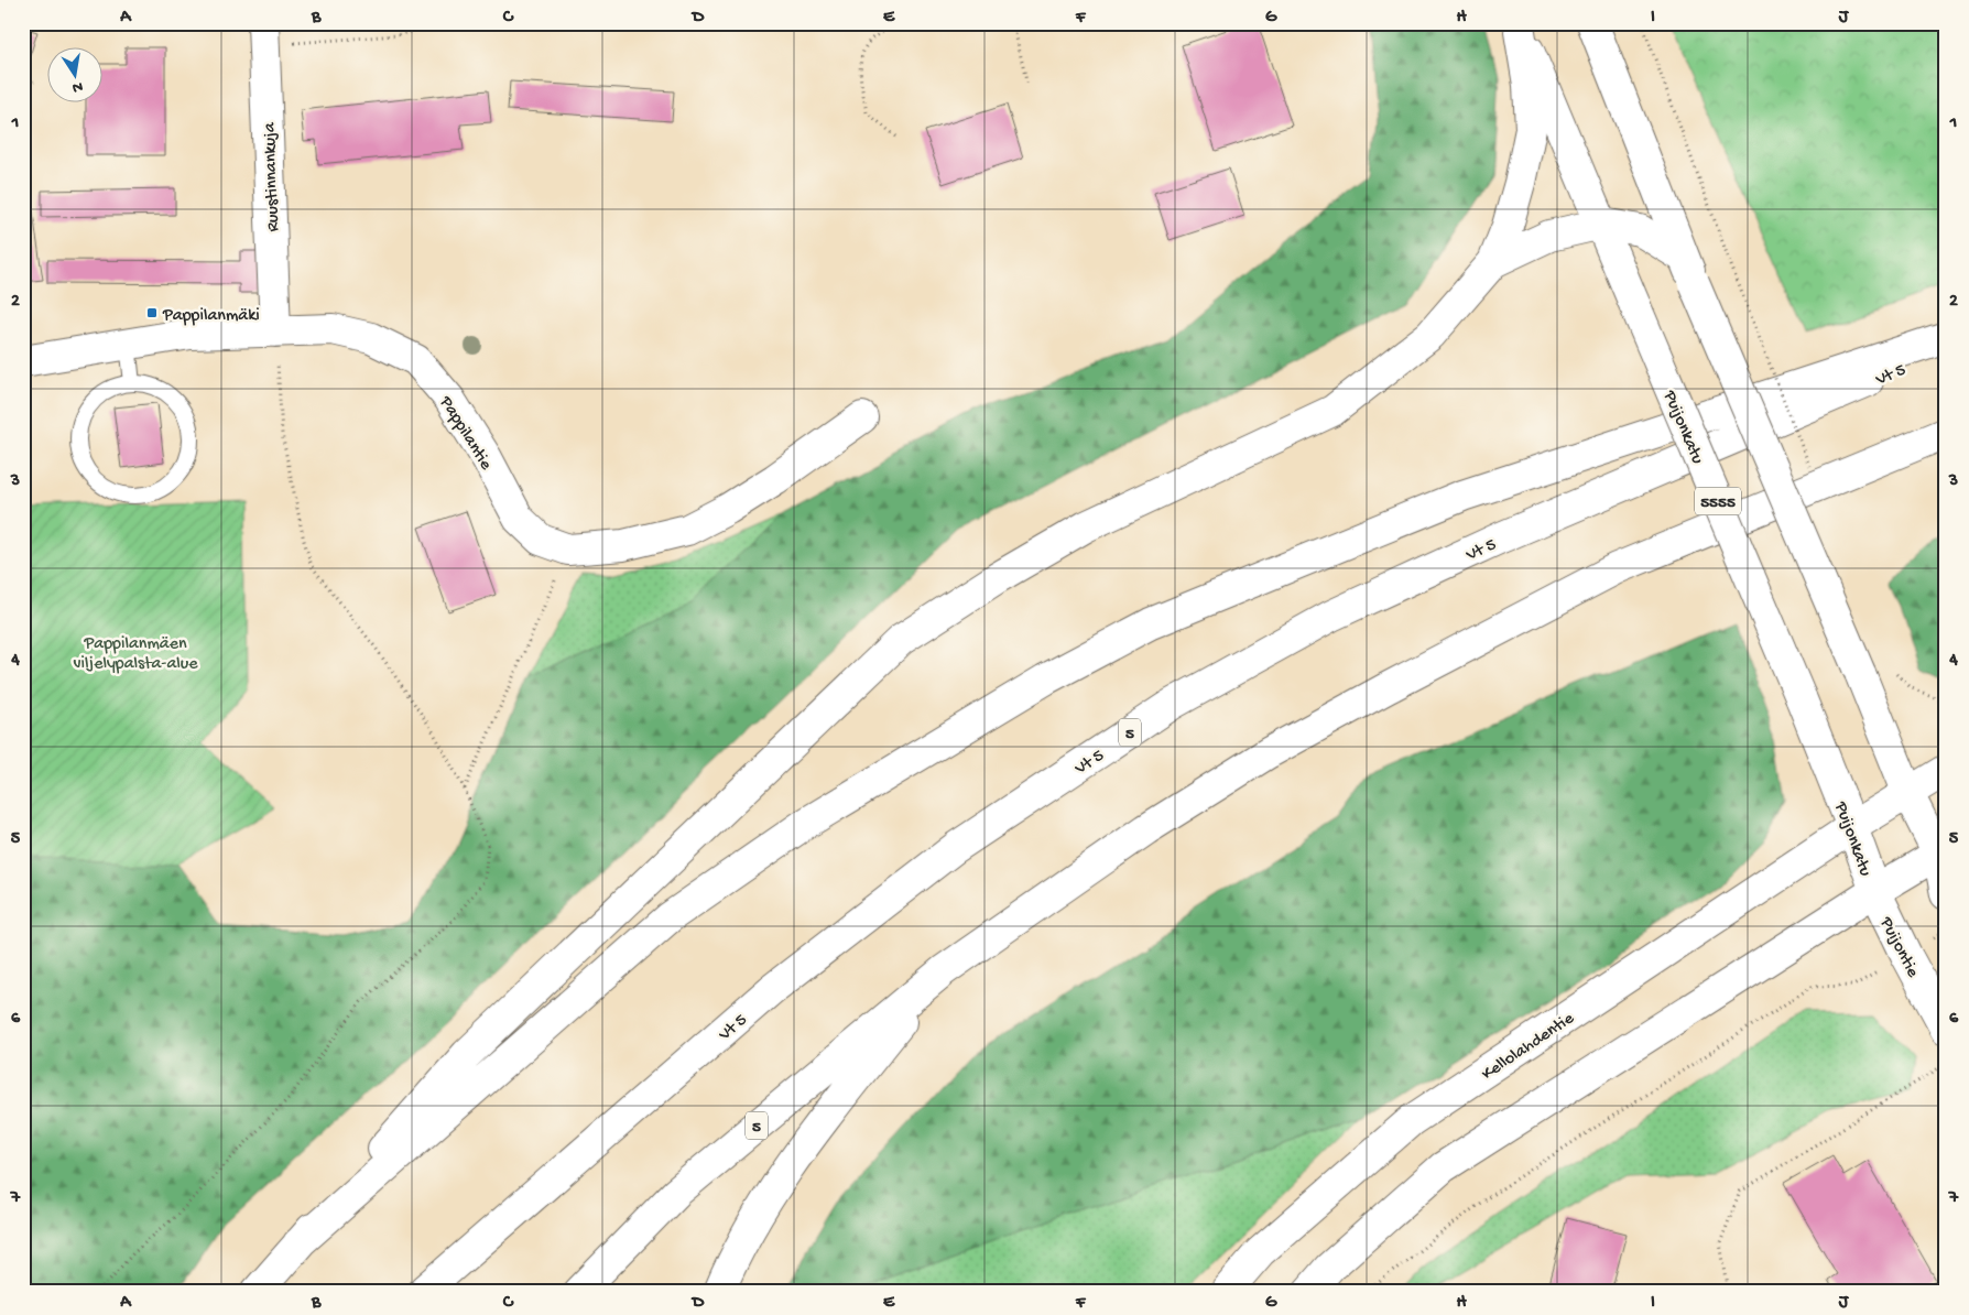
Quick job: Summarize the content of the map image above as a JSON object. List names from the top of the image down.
{
  "streets": {
    "main road": [
      "Ruustinnankuja",
      "Vt 5",
      "Puijonkatu",
      "Pappilantie",
      "5555",
      "5",
      "Puijontie",
      "Kellolahdentie"
    ]
  },
  "crossings": [
    ["Ruustinnankuja", "Pappilantie"],
    ["Puijonkatu", "Puijontie"],
    ["Puijonkatu", "Kellolahdentie"]
  ],
  "parks": ["Pappilanmäen viljelypalsta-alue"],
  "places": {
    "transit": ["Pappilanmäki"]
  },
  "north": "bottom",
  "grid": {
    "columns": [
      "A",
      "B",
      "C",
      "D",
      "E",
      "F",
      "G",
      "H",
      "I",
      "J"
    ],
    "rows": [
      "1",
      "2",
      "3",
      "4",
      "5",
      "6",
      "7"
    ]
  }
}
